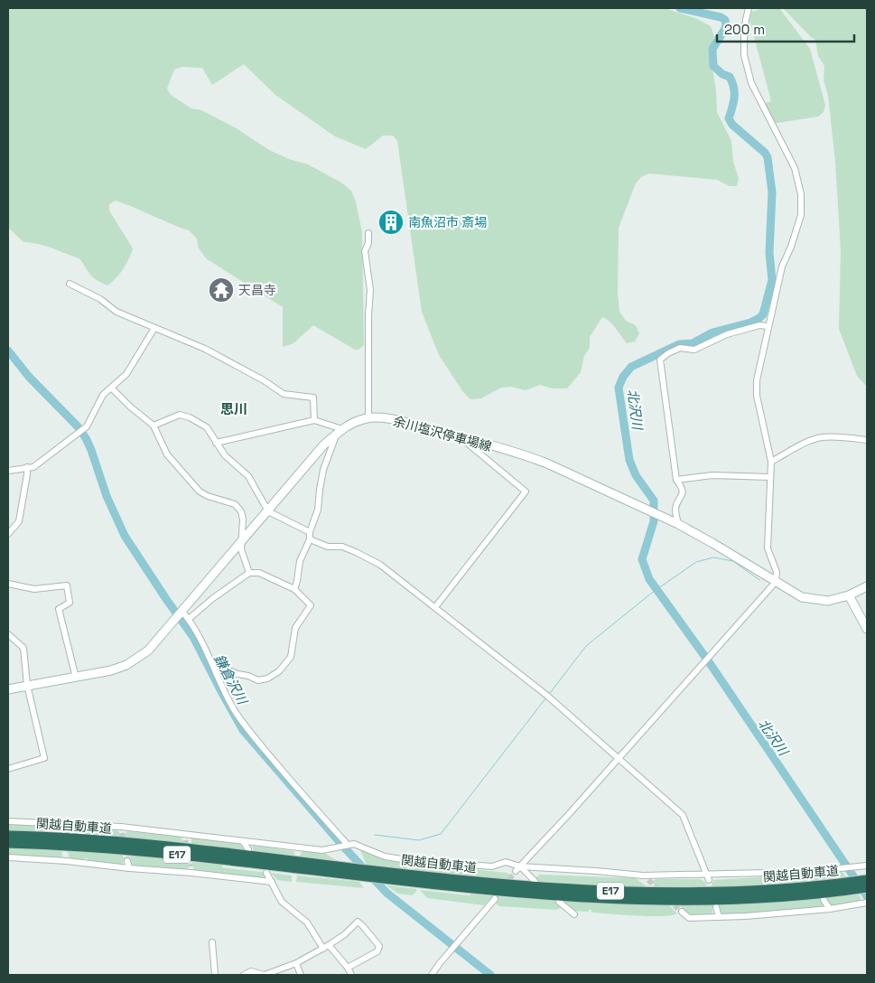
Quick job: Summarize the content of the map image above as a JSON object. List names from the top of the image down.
{
  "streets": {
    "highway": ["関越自動車道", "E17"],
    "main road": ["余川塩沢停車場線"]
  },
  "districts": ["思川"],
  "water": ["北沢川", "鎌倉沢川"],
  "places": {
    "building": ["南魚沼市 斎場"],
    "temple": ["天昌寺"]
  },
  "scale_bar": "200 m"
}
